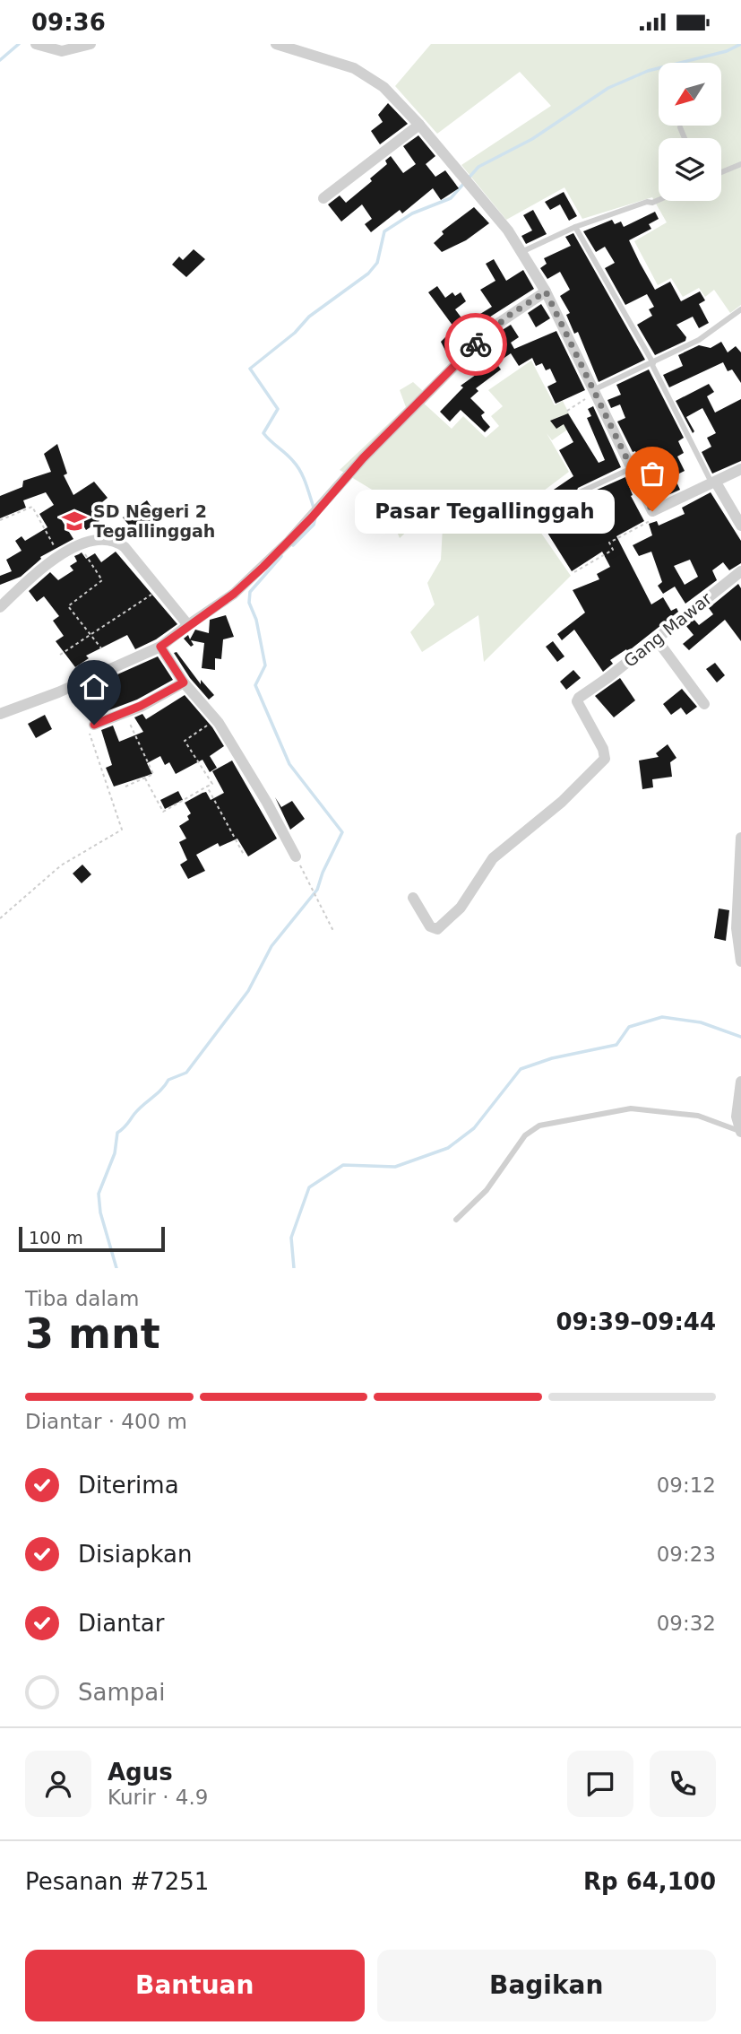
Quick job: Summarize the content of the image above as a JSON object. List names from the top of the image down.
{
  "streets": {
    "street": ["Gang Mawar"]
  },
  "places": {
    "other": ["Pasar Tegallinggah"],
    "school or university": ["SD Negeri 2 Tegallinggah"]
  },
  "scale_bar": "100 m",
  "north": "bottom left",
  "page": {
    "status": "09:36",
    "bubble": "Pasar Tegallinggah",
    "scale": "100 m",
    "heading": ["3 mnt", "Tiba dalam", "09:39–09:44"],
    "panel": [
      "Agus",
      "Kurir · 4.9",
      "Pesanan #7251",
      "Rp 64,100"
    ],
    "bar": "Diantar · 400 m",
    "list": [
      ["Diterima", "09:12"],
      ["Disiapkan", "09:23"],
      ["Diantar", "09:32"],
      "Sampai"
    ],
    "buttons": ["Bantuan", "Bagikan"]
  }
}
